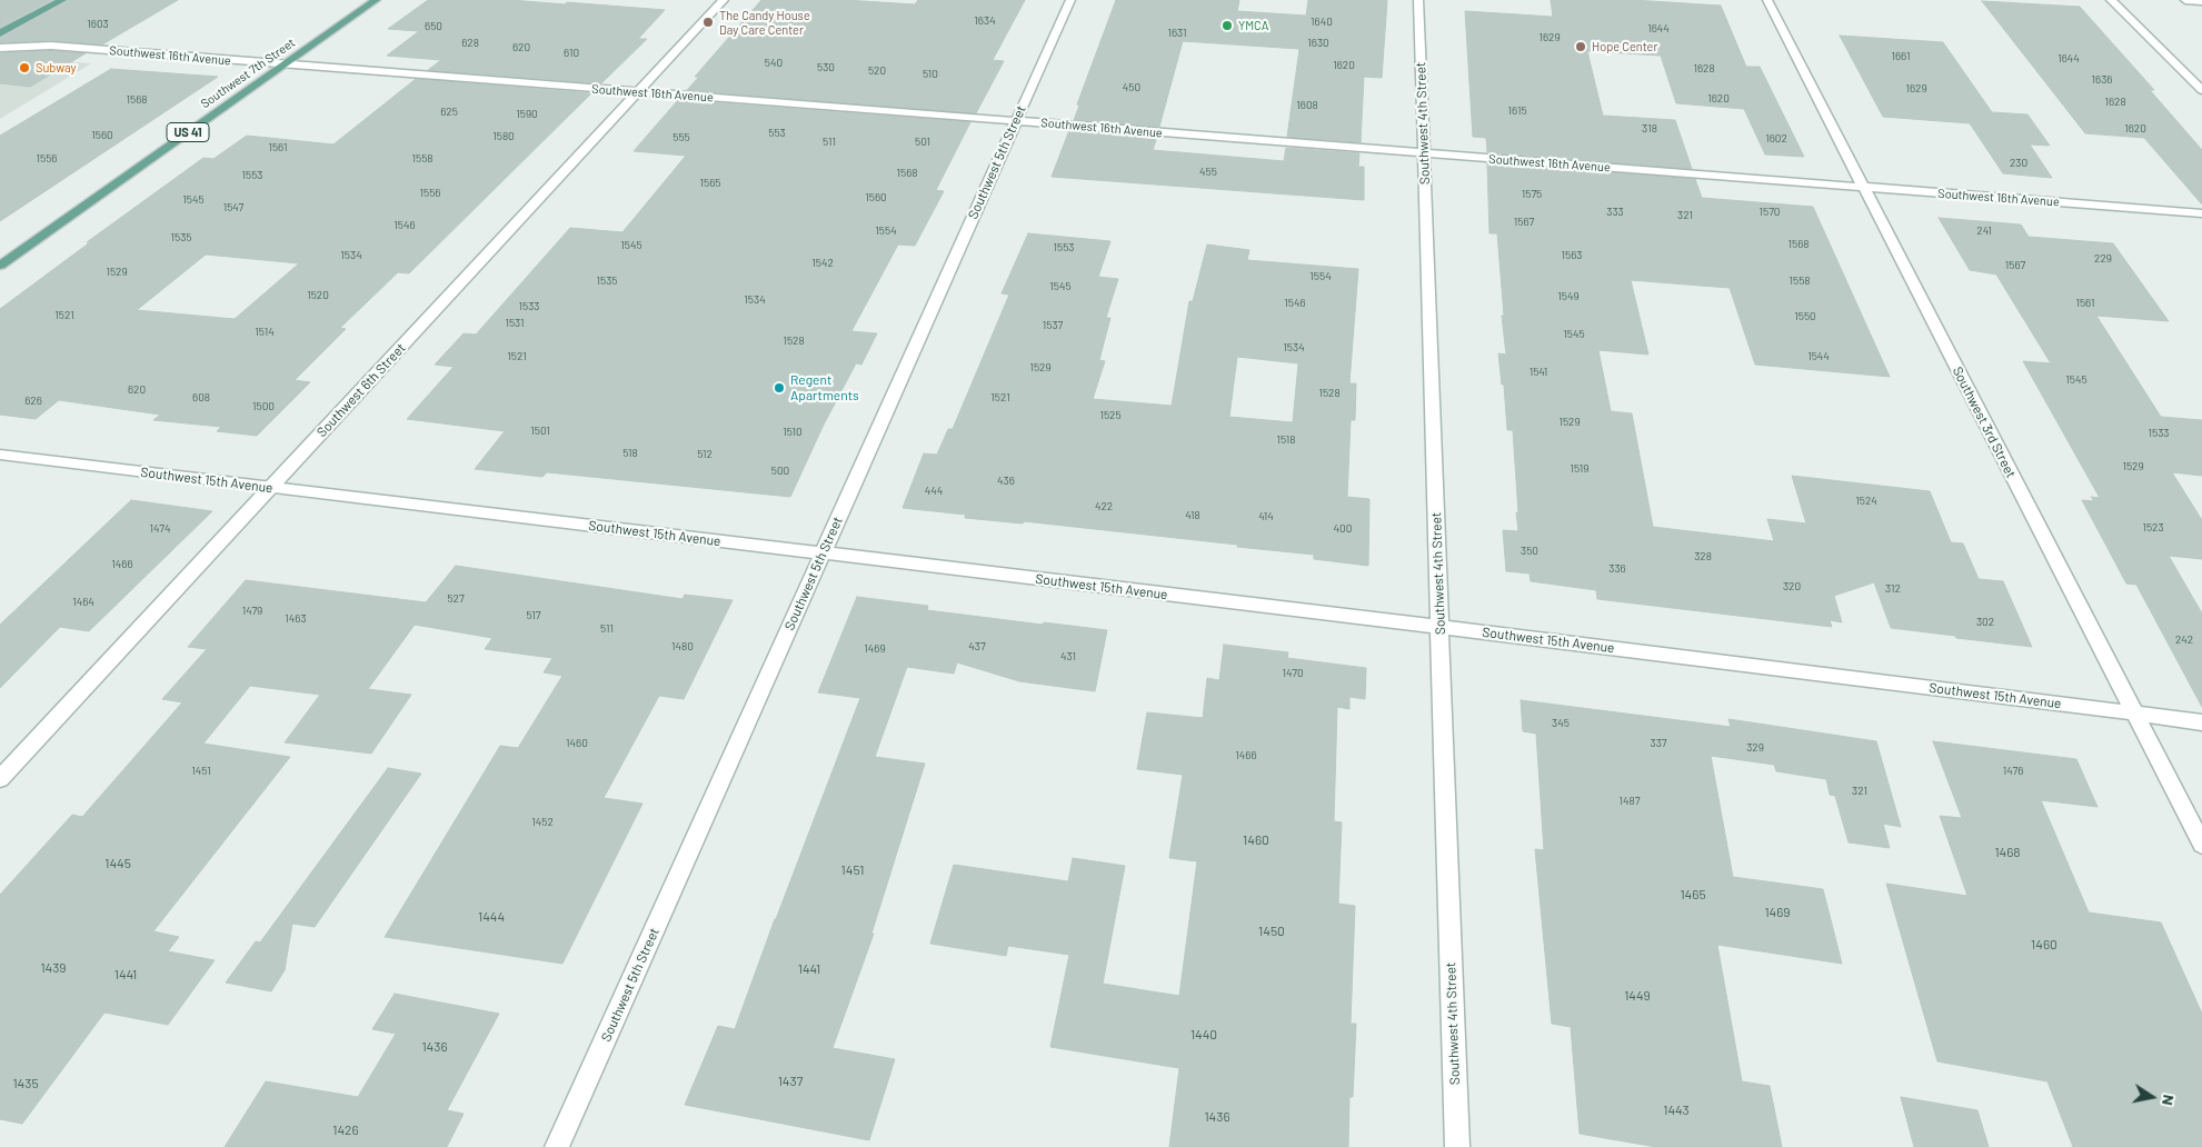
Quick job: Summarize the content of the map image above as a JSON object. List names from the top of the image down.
{
  "streets": {
    "main road": ["Southwest 7th Street", "US 41"],
    "street": [
      "Southwest 16th Avenue",
      "Southwest 4th Street",
      "Southwest 5th Street",
      "Southwest 6th Street",
      "Southwest 3rd Street",
      "Southwest 15th Avenue"
    ]
  },
  "crossings": [
    ["Southwest 16th Avenue", "Southwest 7th Street"],
    ["Southwest 16th Avenue", "Southwest 4th Street"],
    ["Southwest 16th Avenue", "Southwest 5th Street"],
    ["Southwest 16th Avenue", "Southwest 6th Street"],
    ["Southwest 16th Avenue", "Southwest 3rd Street"],
    ["Southwest 4th Street", "Southwest 15th Avenue"],
    ["Southwest 5th Street", "Southwest 15th Avenue"],
    ["Southwest 6th Street", "Southwest 15th Avenue"],
    ["Southwest 3rd Street", "Southwest 15th Avenue"]
  ],
  "places": [
    "The Candy House Day Care Center",
    "YMCA",
    "Hope Center",
    "Subway",
    "Regent Apartments"
  ],
  "house_numbers": [
    "1634",
    "1640",
    "1603",
    "650",
    "1644",
    "1631",
    "1629",
    "628",
    "1630",
    "620",
    "610",
    "1661",
    "1644",
    "540",
    "1620",
    "530",
    "1628",
    "520",
    "510",
    "1636",
    "450",
    "1629",
    "1620",
    "1568",
    "1628",
    "1608",
    "1615",
    "625",
    "1590",
    "318",
    "1620",
    "553",
    "1560",
    "1580",
    "555",
    "1602",
    "511",
    "501",
    "1561",
    "1556",
    "1558",
    "230",
    "455",
    "1568",
    "1553",
    "1565",
    "1556",
    "1575",
    "1560",
    "1545",
    "1547",
    "333",
    "1570",
    "321",
    "1567",
    "1546",
    "1554",
    "241",
    "1535",
    "1568",
    "1545",
    "1553",
    "1534",
    "1563",
    "229",
    "1542",
    "1567",
    "1529",
    "1554",
    "1535",
    "1558",
    "1545",
    "1520",
    "1549",
    "1534",
    "1546",
    "1561",
    "1533",
    "1521",
    "1550",
    "1531",
    "1537",
    "1514",
    "1545",
    "1528",
    "1534",
    "1521",
    "1544",
    "1529",
    "1541",
    "1545",
    "620",
    "1528",
    "608",
    "1521",
    "626",
    "1500",
    "1525",
    "1529",
    "1501",
    "1510",
    "1533",
    "1518",
    "518",
    "512",
    "1529",
    "1519",
    "500",
    "436",
    "444",
    "1524",
    "422",
    "418",
    "414",
    "1523",
    "1474",
    "400",
    "350",
    "328",
    "1466",
    "336",
    "320",
    "312",
    "527",
    "1464",
    "1479",
    "517",
    "1463",
    "302",
    "511",
    "242",
    "1480",
    "437",
    "1469",
    "431",
    "1470",
    "345",
    "1460",
    "337",
    "329",
    "1466",
    "1451",
    "1476",
    "321",
    "1487",
    "1452",
    "1460",
    "1468",
    "1445",
    "1451",
    "1465",
    "1469",
    "1444",
    "1450",
    "1460",
    "1439",
    "1441",
    "1441",
    "1449",
    "1440",
    "1436",
    "1437",
    "1435",
    "1443",
    "1436",
    "1426"
  ],
  "north": "right"
}
